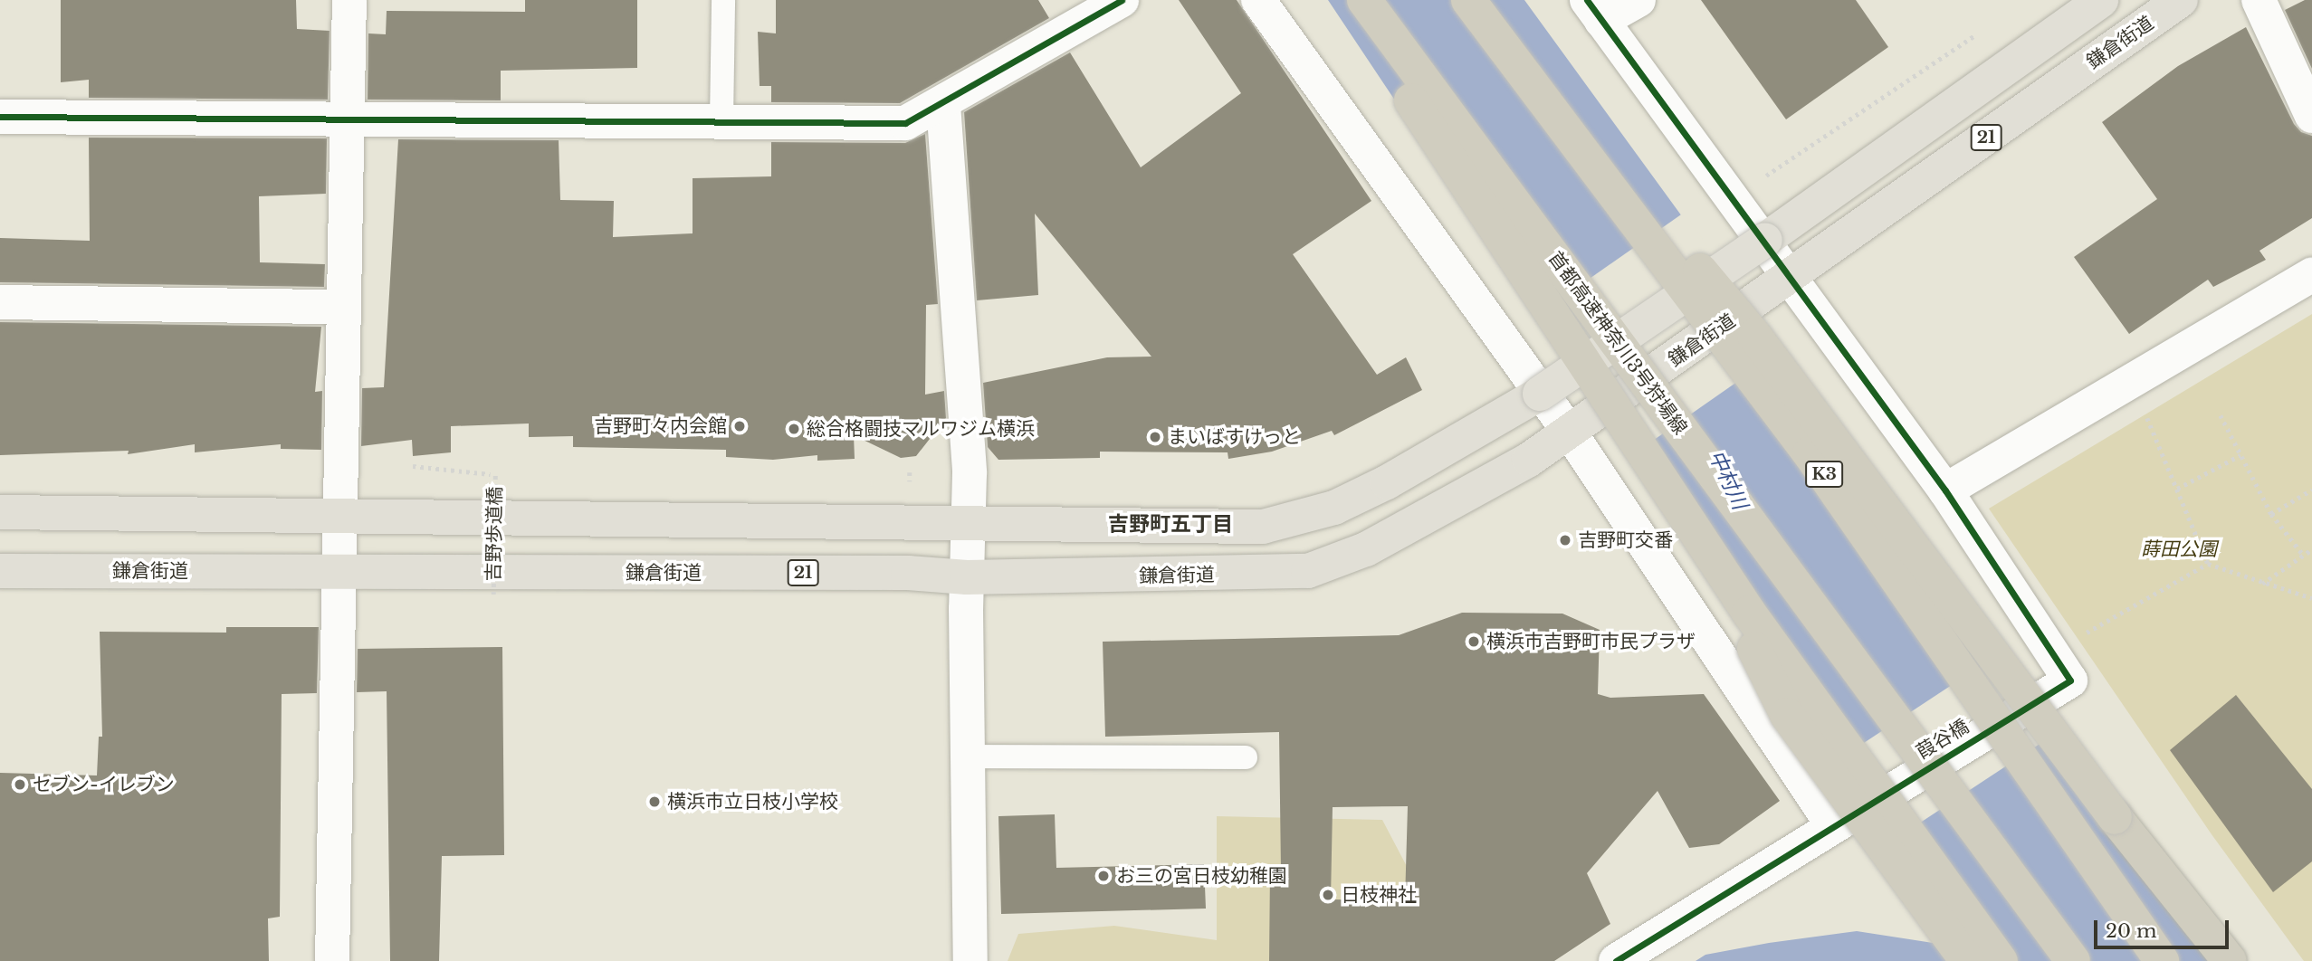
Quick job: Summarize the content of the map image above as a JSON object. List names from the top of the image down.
{
  "streets": {
    "highway": ["首都高速神奈川3号狩場線", "K3"],
    "main road": ["鎌倉街道", "21"],
    "street": ["葭谷橋"],
    "path": ["吉野歩道橋"]
  },
  "districts": ["吉野町五丁目"],
  "water": ["中村川"],
  "parks": ["蒔田公園"],
  "places": [
    "吉野町々内会館",
    "総合格闘技マルワジム横浜",
    "まいばすけっと",
    "吉野町交番",
    "横浜市吉野町市民プラザ",
    "セブン-イレブン",
    "横浜市立日枝小学校",
    "お三の宮日枝幼稚園",
    "日枝神社"
  ],
  "scale_bar": "20 m"
}
